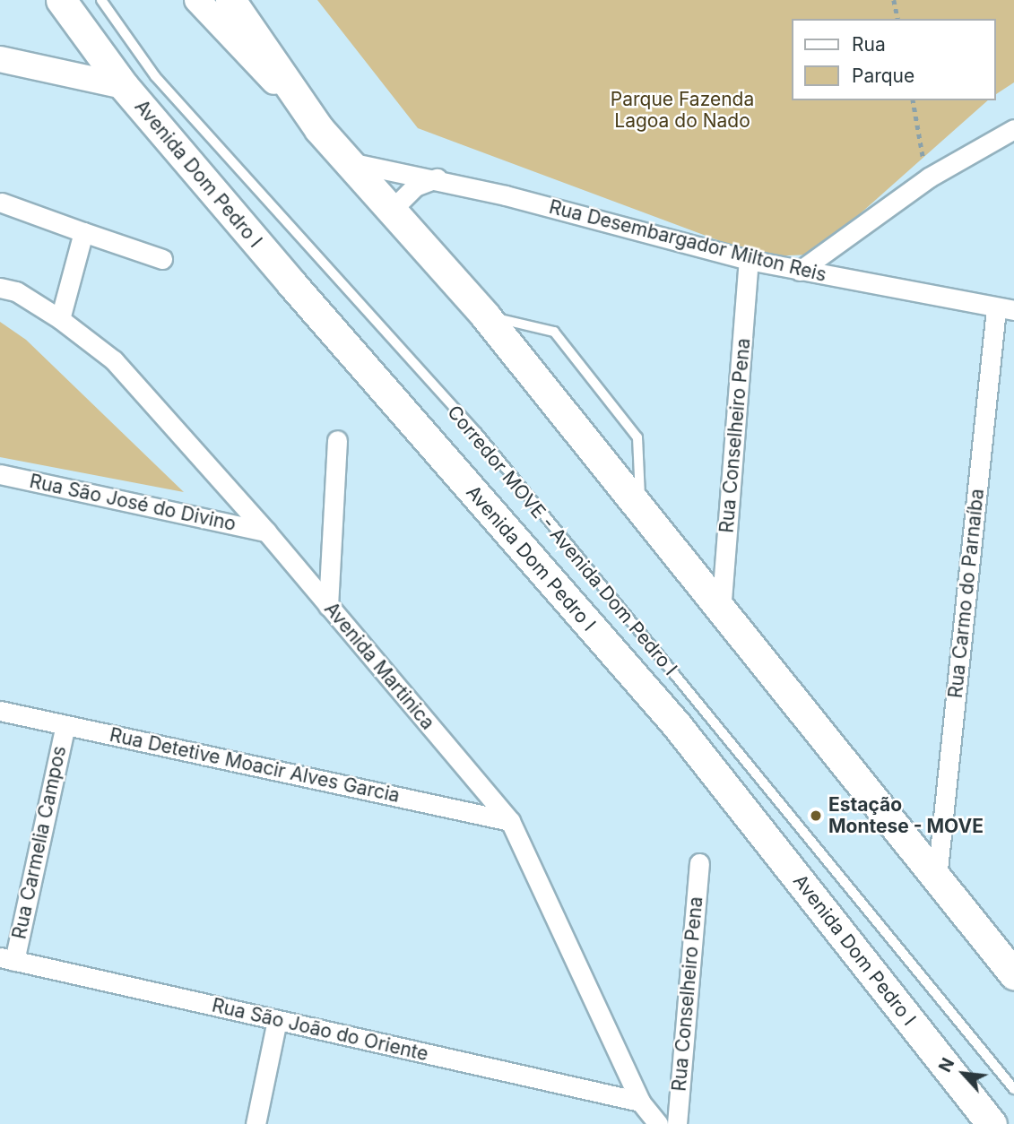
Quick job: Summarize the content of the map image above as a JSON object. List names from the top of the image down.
{
  "streets": {
    "highway": ["Avenida Dom Pedro I"],
    "street": [
      "Rua Desembargador Milton Reis",
      "Rua Conselheiro Pena",
      "Rua São José do Divino",
      "Rua Carmo do Parnaíba",
      "Avenida Martinica",
      "Rua Detetive Moacir Alves Garcia",
      "Rua Carmelia Campos",
      "Rua São João do Oriente"
    ],
    "lane": ["Corredor MOVE - Avenida Dom Pedro I"]
  },
  "crossings": [
    ["Rua Desembargador Milton Reis", "Rua Conselheiro Pena"],
    ["Rua Desembargador Milton Reis", "Rua Carmo do Parnaíba"],
    ["Rua São José do Divino", "Avenida Martinica"],
    ["Avenida Martinica", "Rua Detetive Moacir Alves Garcia"],
    ["Avenida Martinica", "Rua São João do Oriente"],
    ["Rua Detetive Moacir Alves Garcia", "Rua Carmelia Campos"],
    ["Rua Carmelia Campos", "Rua São João do Oriente"]
  ],
  "parks": ["Parque Fazenda Lagoa do Nado"],
  "places": ["Estação Montese - MOVE"],
  "legend": ["Rua", "Parque"],
  "north": "top left"
}
